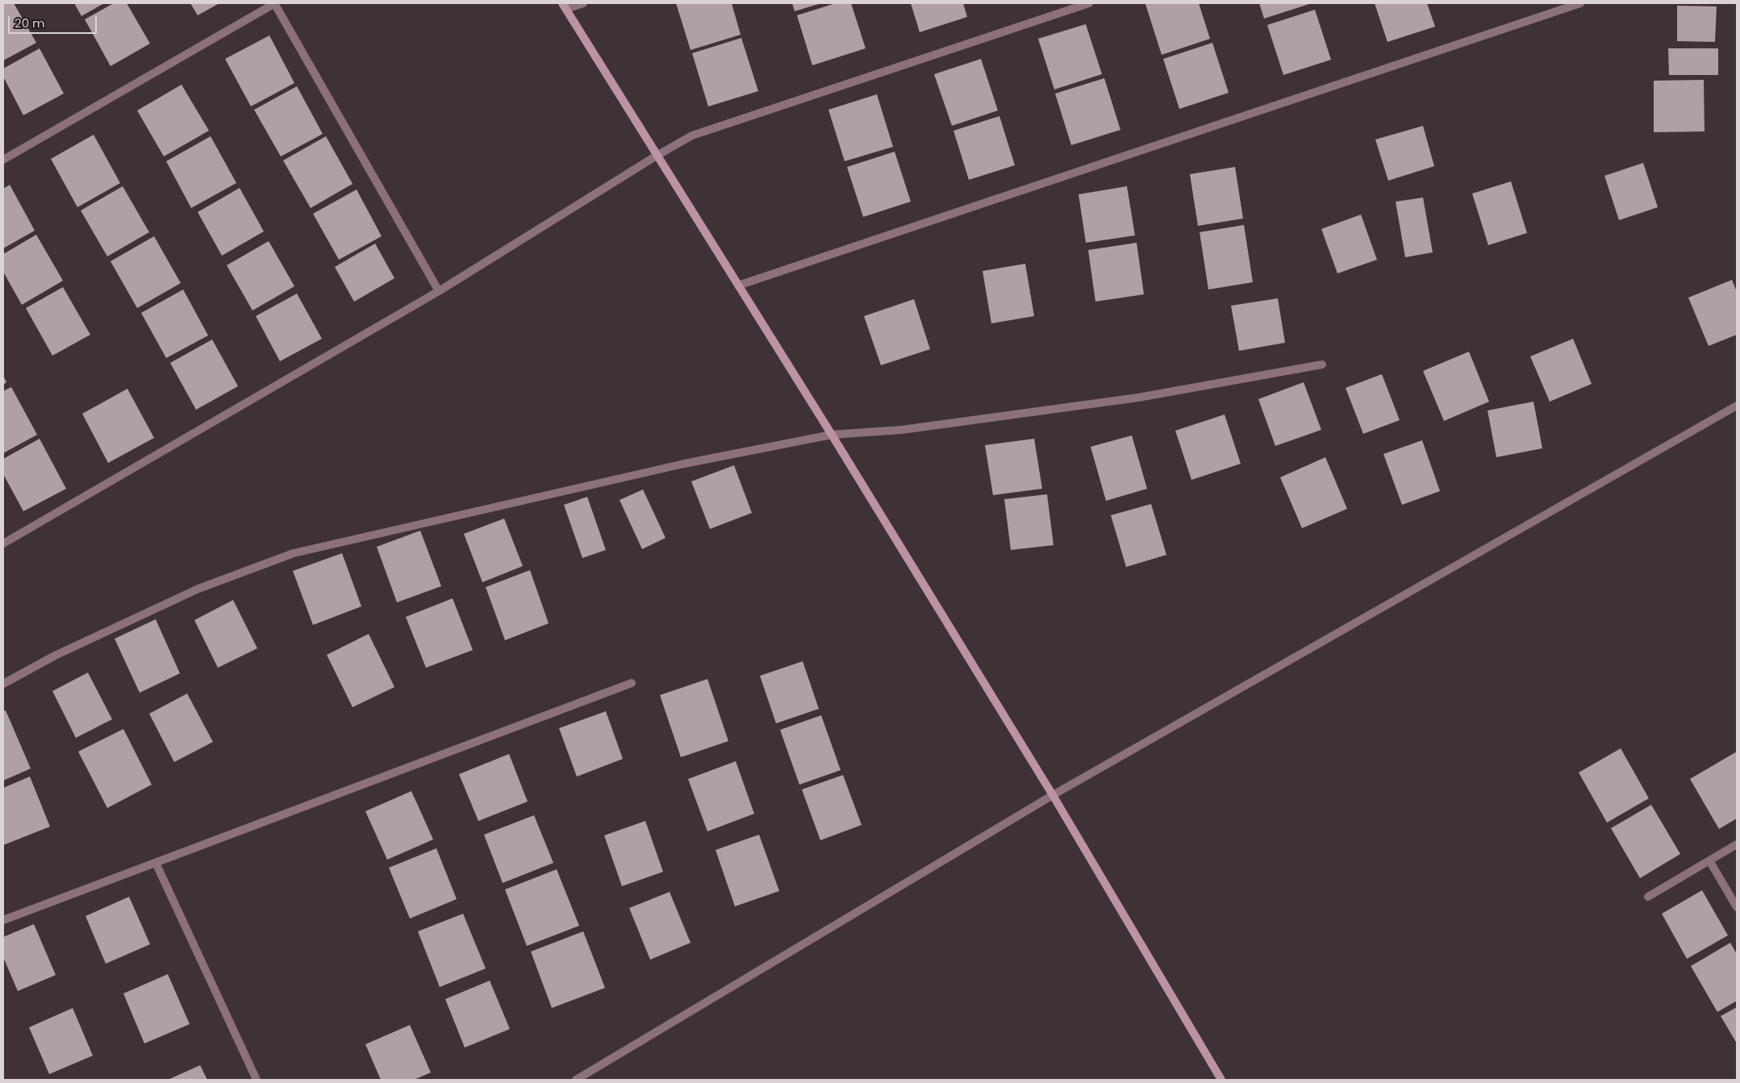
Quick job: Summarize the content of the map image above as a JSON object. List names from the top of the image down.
{
  "scale_bar": "20 m"
}
